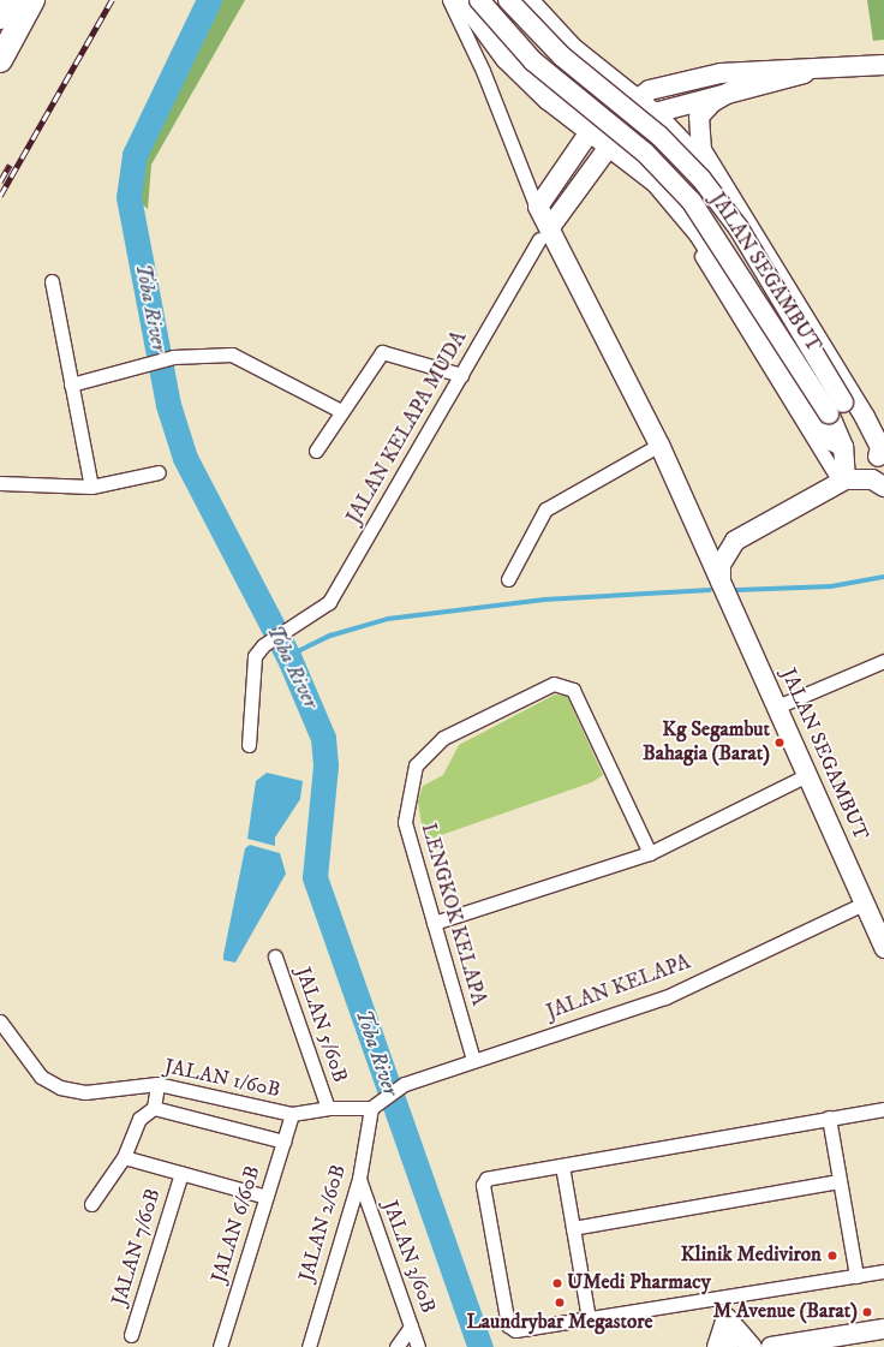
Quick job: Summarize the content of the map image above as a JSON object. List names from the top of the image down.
{
  "streets": {
    "main road": ["JALAN SEGAMBUT"],
    "street": [
      "JALAN KELAPA MUDA",
      "LENGKOK KELAPA",
      "JALAN KELAPA",
      "JALAN 5/60B",
      "JALAN 1/60B",
      "JALAN 2/60B",
      "JALAN 6/60B",
      "JALAN 7/60B",
      "JALAN 3/60B"
    ]
  },
  "crossings": [
    ["JALAN SEGAMBUT", "JALAN KELAPA MUDA"],
    ["JALAN SEGAMBUT", "JALAN KELAPA"],
    ["LENGKOK KELAPA", "JALAN KELAPA"],
    ["JALAN KELAPA", "JALAN 1/60B"],
    ["JALAN KELAPA", "JALAN 2/60B"],
    ["JALAN 5/60B", "JALAN 1/60B"],
    ["JALAN 1/60B", "JALAN 2/60B"],
    ["JALAN 1/60B", "JALAN 6/60B"],
    ["JALAN 2/60B", "JALAN 3/60B"]
  ],
  "water": ["Toba River"],
  "places": [
    "Kg Segambut Bahagia (Barat)",
    "Klinik Mediviron",
    "UMedi Pharmacy",
    "Laundrybar Megastore",
    "M Avenue (Barat)"
  ]
}
